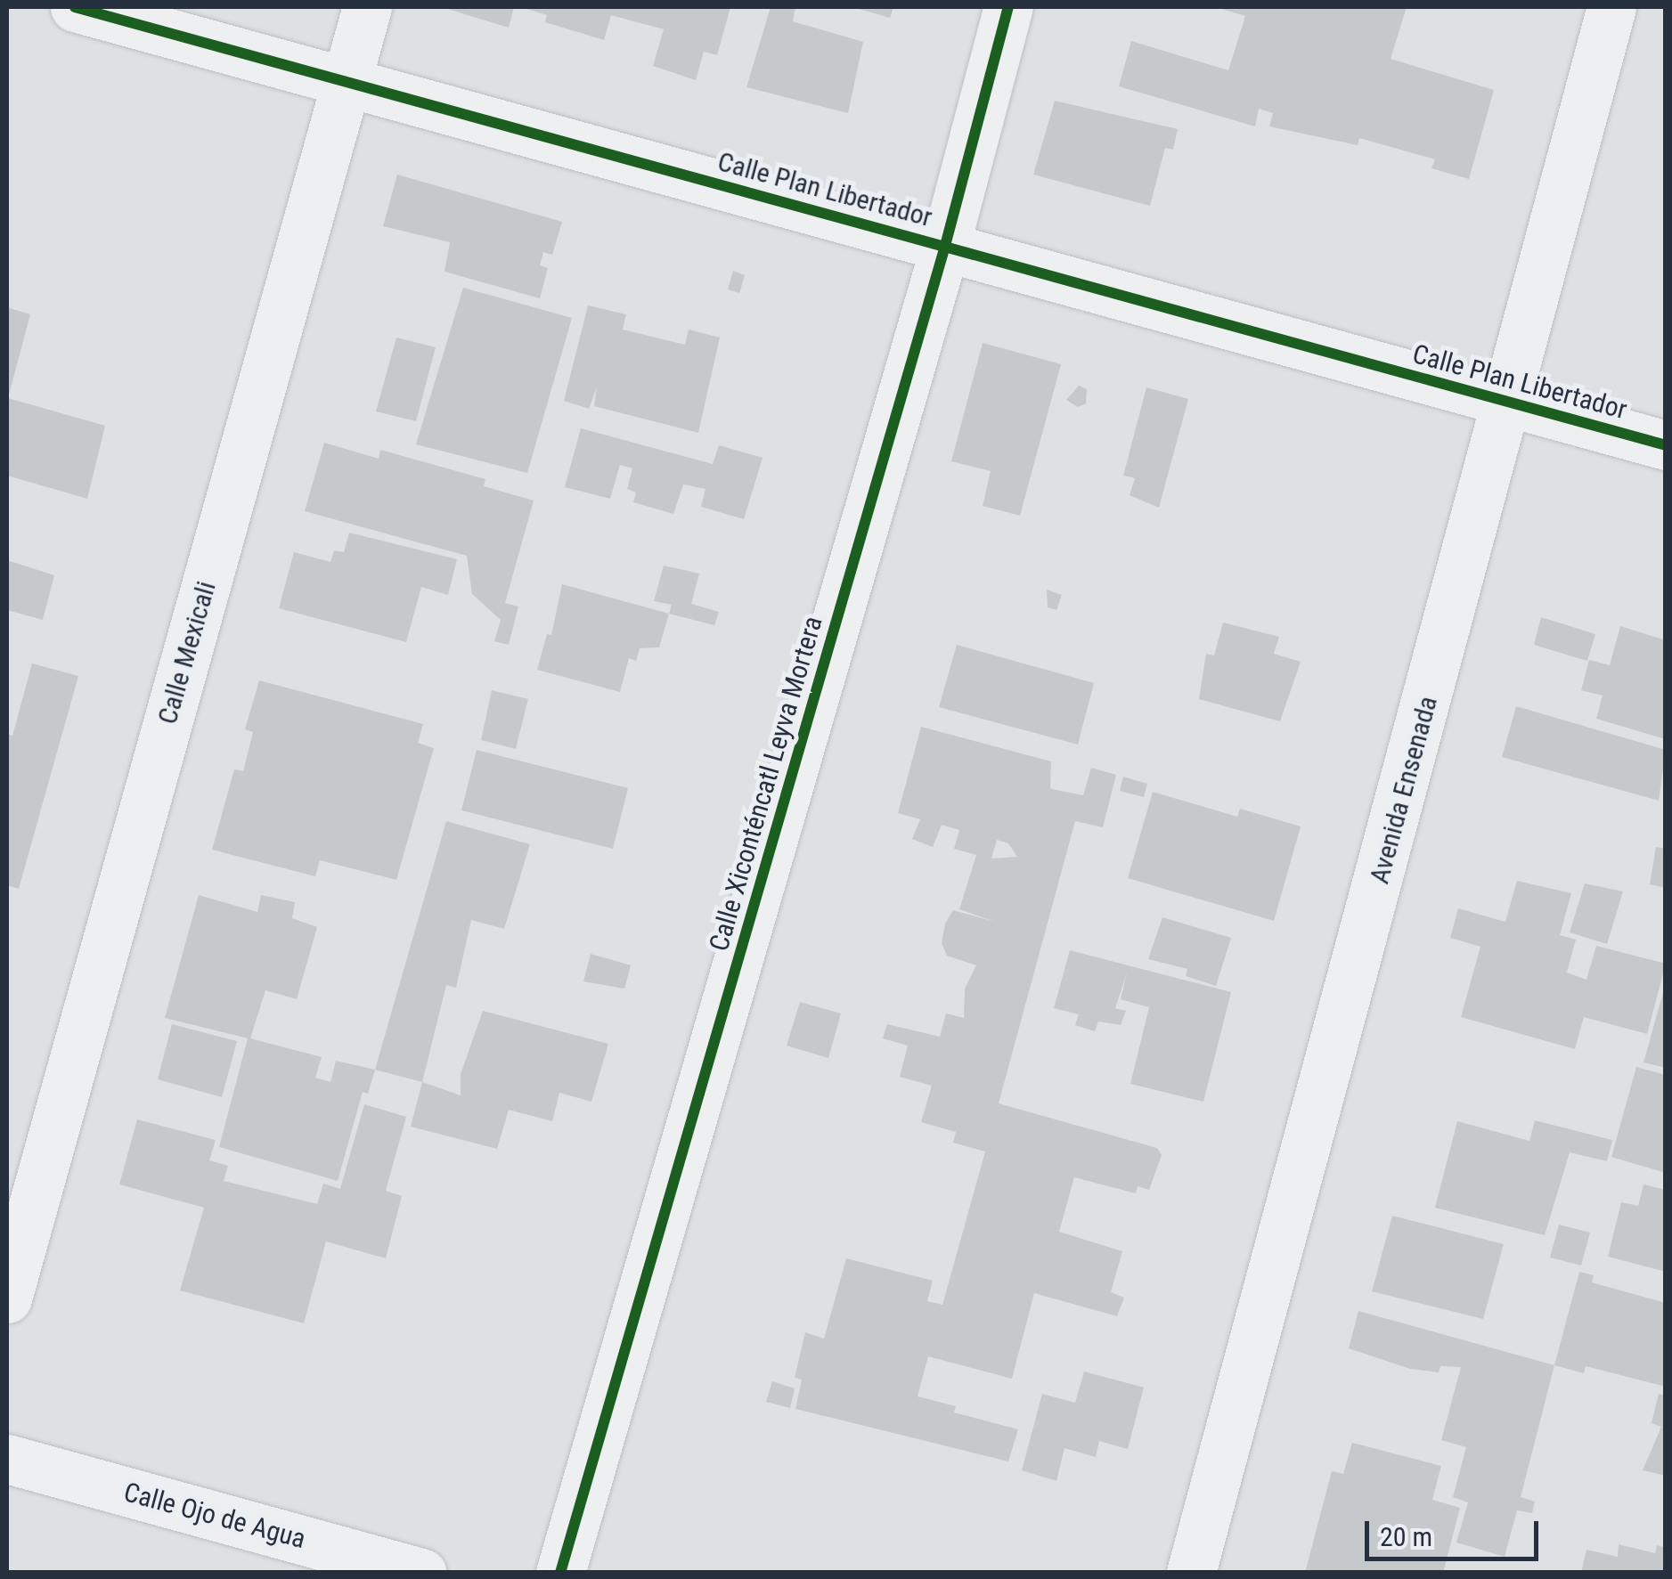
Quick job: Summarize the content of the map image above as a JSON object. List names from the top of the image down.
{
  "streets": {
    "street": [
      "Calle Plan Libertador",
      "Calle Mexicali",
      "Calle Xiconténcatl Leyva Mortera",
      "Avenida Ensenada",
      "Calle Ojo de Agua"
    ]
  },
  "crossings": [
    ["Calle Plan Libertador", "Calle Mexicali"],
    ["Calle Plan Libertador", "Calle Xiconténcatl Leyva Mortera"],
    ["Calle Plan Libertador", "Avenida Ensenada"]
  ],
  "scale_bar": "20 m"
}
